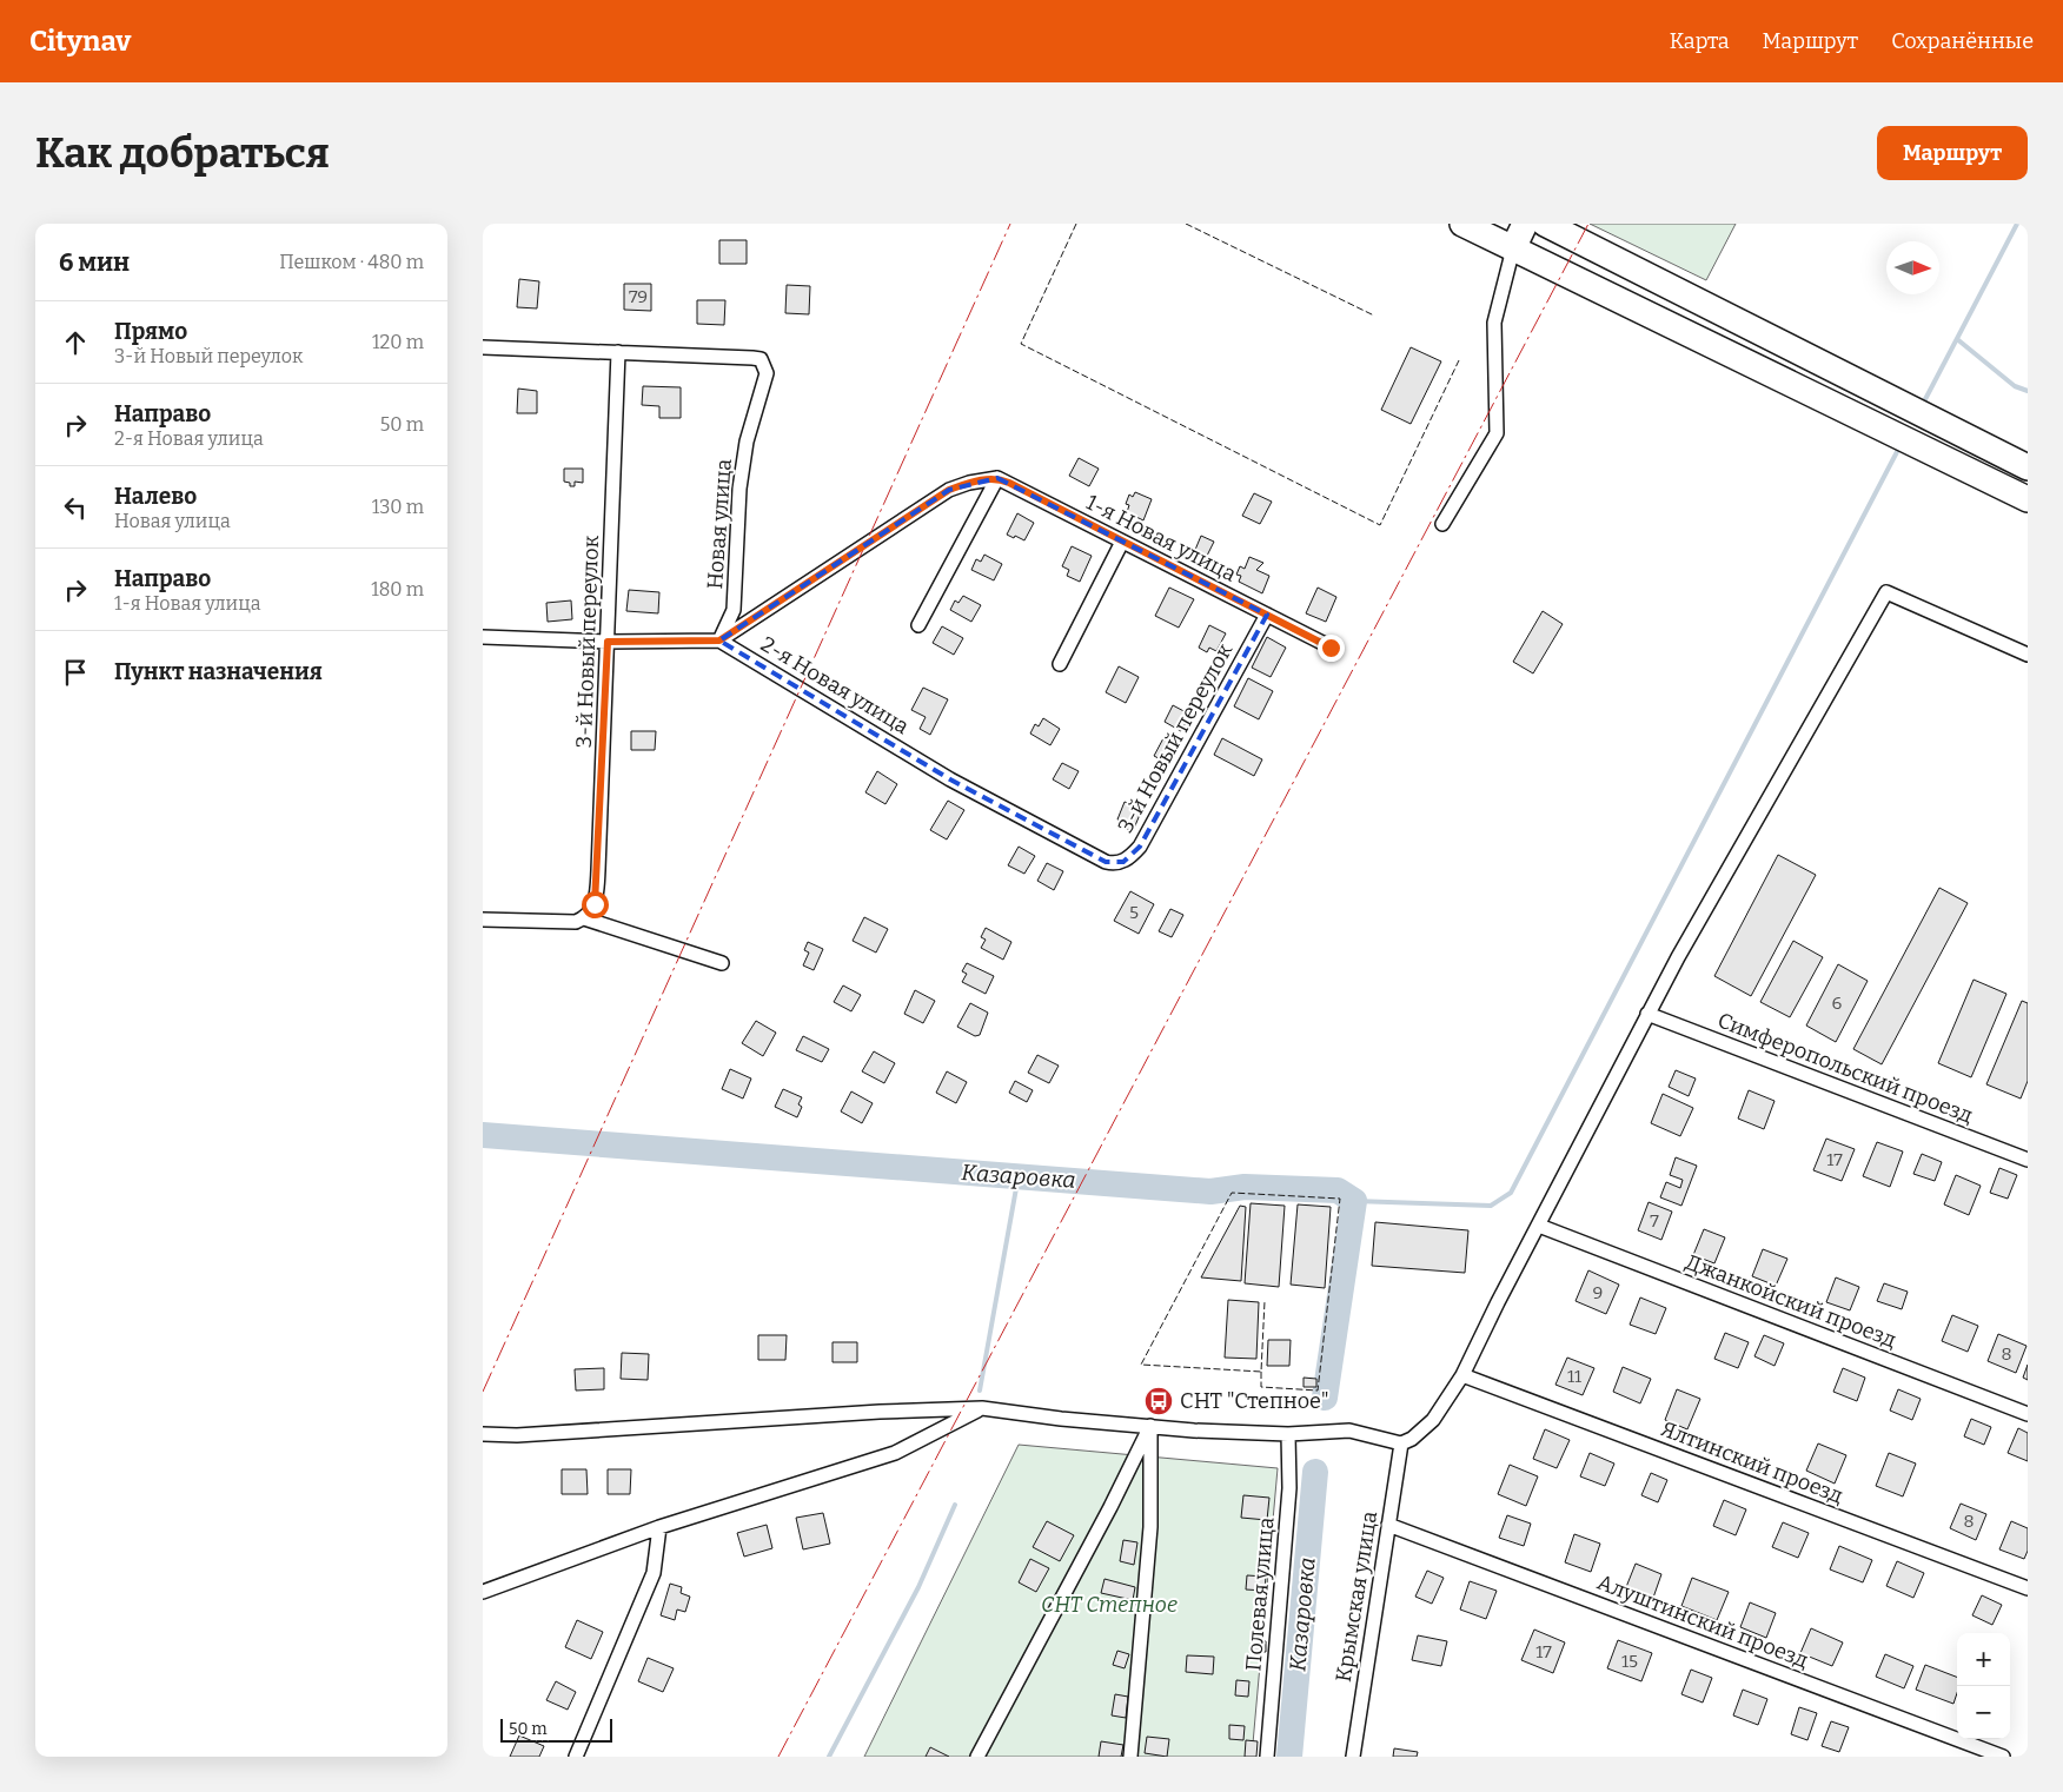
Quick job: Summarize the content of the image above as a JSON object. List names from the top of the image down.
{
  "streets": {
    "street": [
      "Новая улица",
      "1-я Новая улица",
      "3-й Новый переулок",
      "2-я Новая улица",
      "Симферопольский проезд",
      "Джанкойский проезд",
      "Ялтинский проезд",
      "Полевая улица",
      "Крымская улица",
      "Алуштинский проезд"
    ]
  },
  "crossings": [
    ["Новая улица", "3-й Новый переулок"],
    ["Новая улица", "2-я Новая улица"],
    ["1-я Новая улица", "3-й Новый переулок"],
    ["3-й Новый переулок", "2-я Новая улица"],
    ["Крымская улица", "Алуштинский проезд"]
  ],
  "water": ["Казаровка"],
  "parks": ["СНТ Степное"],
  "places": {
    "bus stop": ["СНТ \"Степное\""]
  },
  "house_numbers": [
    "79",
    "5",
    "6",
    "17",
    "7",
    "9",
    "8",
    "11",
    "8",
    "17",
    "15"
  ],
  "scale_bar": "50 m",
  "north": "right",
  "page": {
    "header": "Citynav",
    "nav": ["Карта", "Маршрут", "Сохранённые"],
    "buttons": "Маршрут",
    "title": "Как добраться",
    "heading": ["6 мин", "Пешком · 480 m"],
    "list": [
      ["Прямо", "3-й Новый переулок", "120 m"],
      ["Направо", "2-я Новая улица", "50 m"],
      ["Налево", "Новая улица", "130 m"],
      ["Направо", "1-я Новая улица", "180 m"],
      "Пункт назначения"
    ],
    "map_buttons": ["+", "−"],
    "scale": "50 m"
  }
}
